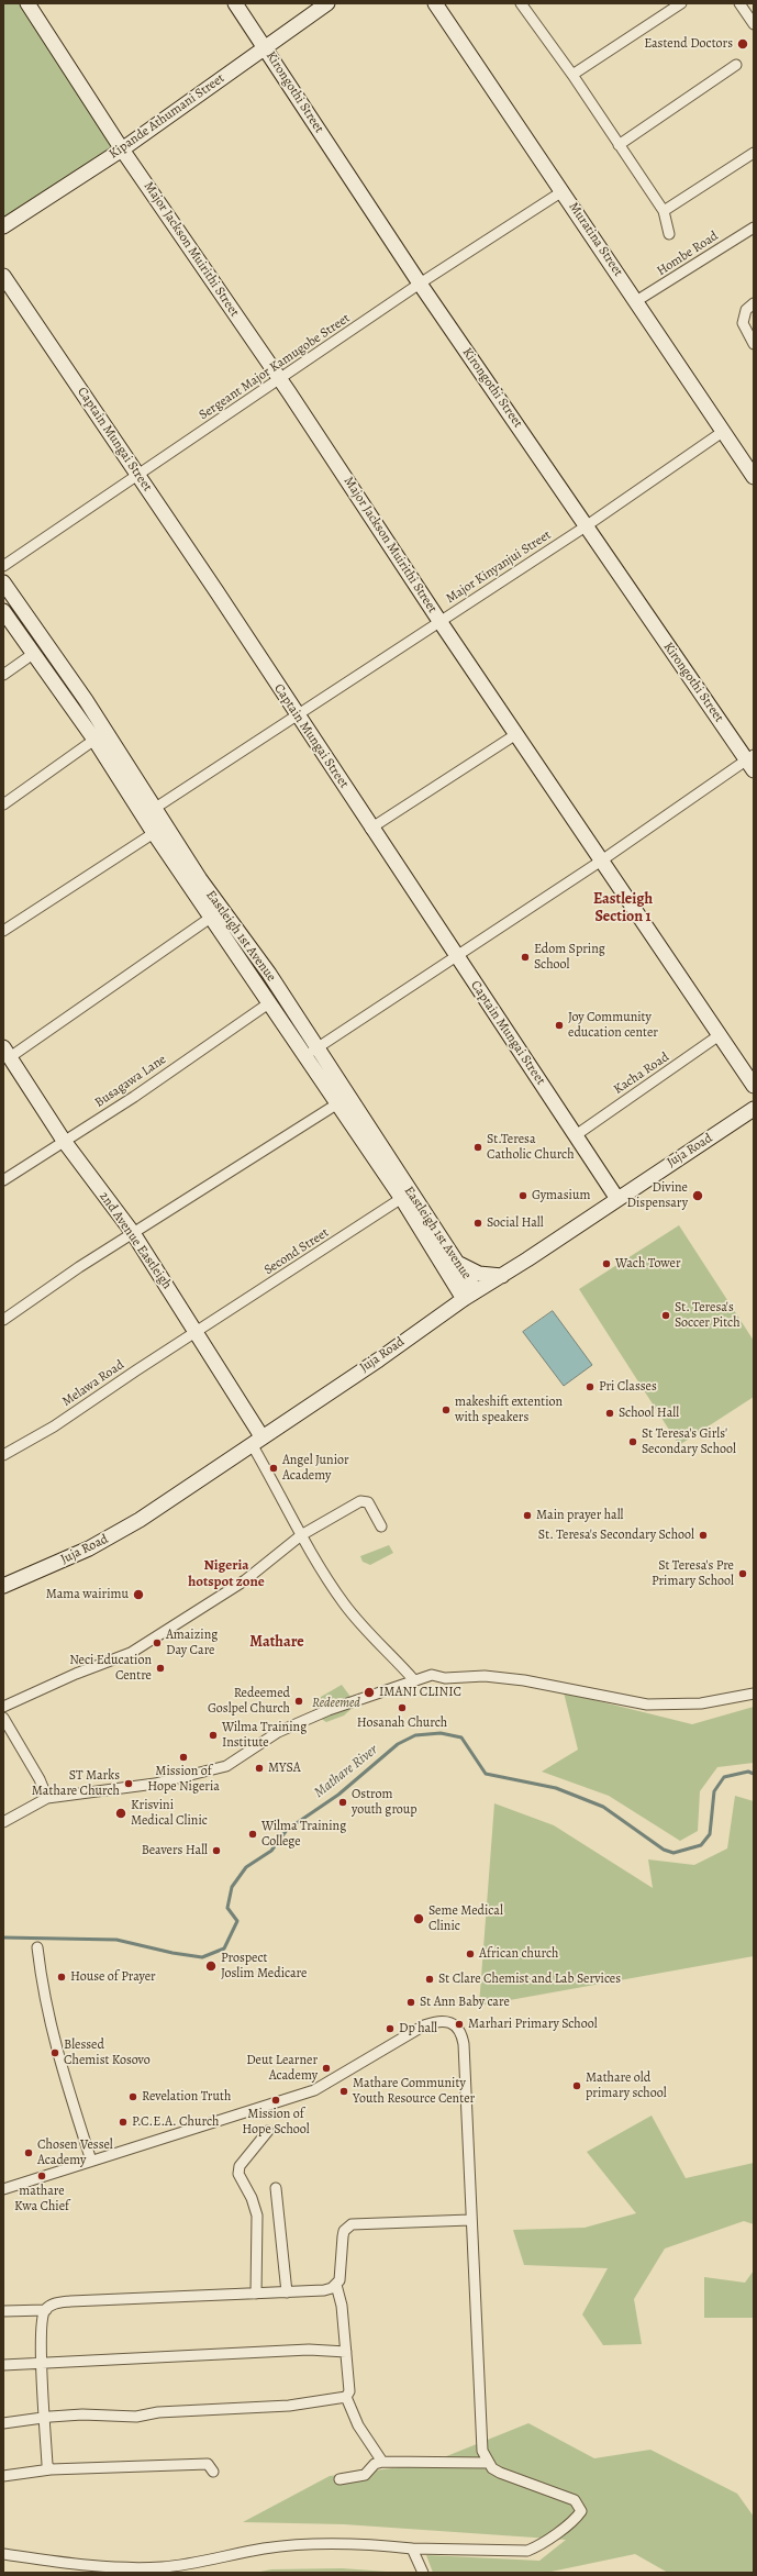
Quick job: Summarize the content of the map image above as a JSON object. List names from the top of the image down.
{
  "streets": {
    "street": [
      "Kirongothi Street",
      "Kipande Athumani Street",
      "Muratina Street",
      "Major Jackson Muirithi Street",
      "Hombe Road",
      "Sergeant Major Kamugobe Street",
      "Captain Mungai Street",
      "Major Kinyanjui Street",
      "Eastleigh 1st Avenue",
      "Kacha Road",
      "Busagawa Lane",
      "Juja Road",
      "2nd Avenue Eastleigh",
      "Second Street",
      "Melawa Road"
    ]
  },
  "crossings": [
    ["Kirongothi Street", "Kipande Athumani Street"],
    ["Kirongothi Street", "Sergeant Major Kamugobe Street"],
    ["Kirongothi Street", "Major Kinyanjui Street"],
    ["Kipande Athumani Street", "Major Jackson Muirithi Street"],
    ["Muratina Street", "Hombe Road"],
    ["Muratina Street", "Sergeant Major Kamugobe Street"],
    ["Muratina Street", "Major Kinyanjui Street"],
    ["Major Jackson Muirithi Street", "Sergeant Major Kamugobe Street"],
    ["Major Jackson Muirithi Street", "Major Kinyanjui Street"],
    ["Major Jackson Muirithi Street", "Kacha Road"],
    ["Sergeant Major Kamugobe Street", "Captain Mungai Street"],
    ["Captain Mungai Street", "Major Kinyanjui Street"],
    ["Captain Mungai Street", "Kacha Road"],
    ["Captain Mungai Street", "Juja Road"],
    ["Major Kinyanjui Street", "Eastleigh 1st Avenue"],
    ["Eastleigh 1st Avenue", "Busagawa Lane"],
    ["Eastleigh 1st Avenue", "Juja Road"],
    ["Eastleigh 1st Avenue", "Second Street"],
    ["Busagawa Lane", "2nd Avenue Eastleigh"],
    ["Juja Road", "2nd Avenue Eastleigh"],
    ["2nd Avenue Eastleigh", "Second Street"],
    ["2nd Avenue Eastleigh", "Melawa Road"],
    ["Second Street", "Melawa Road"]
  ],
  "districts": ["Eastleigh Section 1", "Nigeria hotspot zone", "Mathare"],
  "water": ["Mathare River"],
  "parks": ["Redeemed"],
  "places": [
    "Eastend Doctors",
    "Edom Spring School",
    "Joy Community education center",
    "St.Teresa Catholic Church",
    "Gymasium",
    "Divine Dispensary",
    "Social Hall",
    "Wach Tower",
    "St. Teresa's Soccer Pitch",
    "Pri Classes",
    "makeshift extention with speakers",
    "School Hall",
    "St Teresa's Girls' Secondary School",
    "Angel Junior Academy",
    "Main prayer hall",
    "St. Teresa's Secondary School",
    "St Teresa's Pre Primary School",
    "Mama wairimu",
    "Amaizing Day Care",
    "Neci Education Centre",
    "IMANI CLINIC",
    "Redeemed Goslpel Church",
    "Hosanah Church",
    "Wilma Training Institute",
    "Mission of Hope Nigeria",
    "MYSA",
    "ST Marks Mathare Church",
    "Ostrom youth group",
    "Krisvini Medical Clinic",
    "Wilma Training College",
    "Beavers Hall",
    "Seme Medical Clinic",
    "African church",
    "Prospect Joslim Medicare",
    "House of Prayer",
    "St Clare Chemist and Lab Services",
    "St Ann Baby care",
    "Marhari Primary School",
    "Dp hall",
    "Blessed Chemist Kosovo",
    "Deut Learner Academy",
    "Mathare old primary school",
    "Mathare Community Youth Resource Center",
    "Revelation Truth",
    "Mission of Hope School",
    "P.C.E.A. Church",
    "Chosen Vessel Academy",
    "mathare Kwa Chief"
  ]
}
